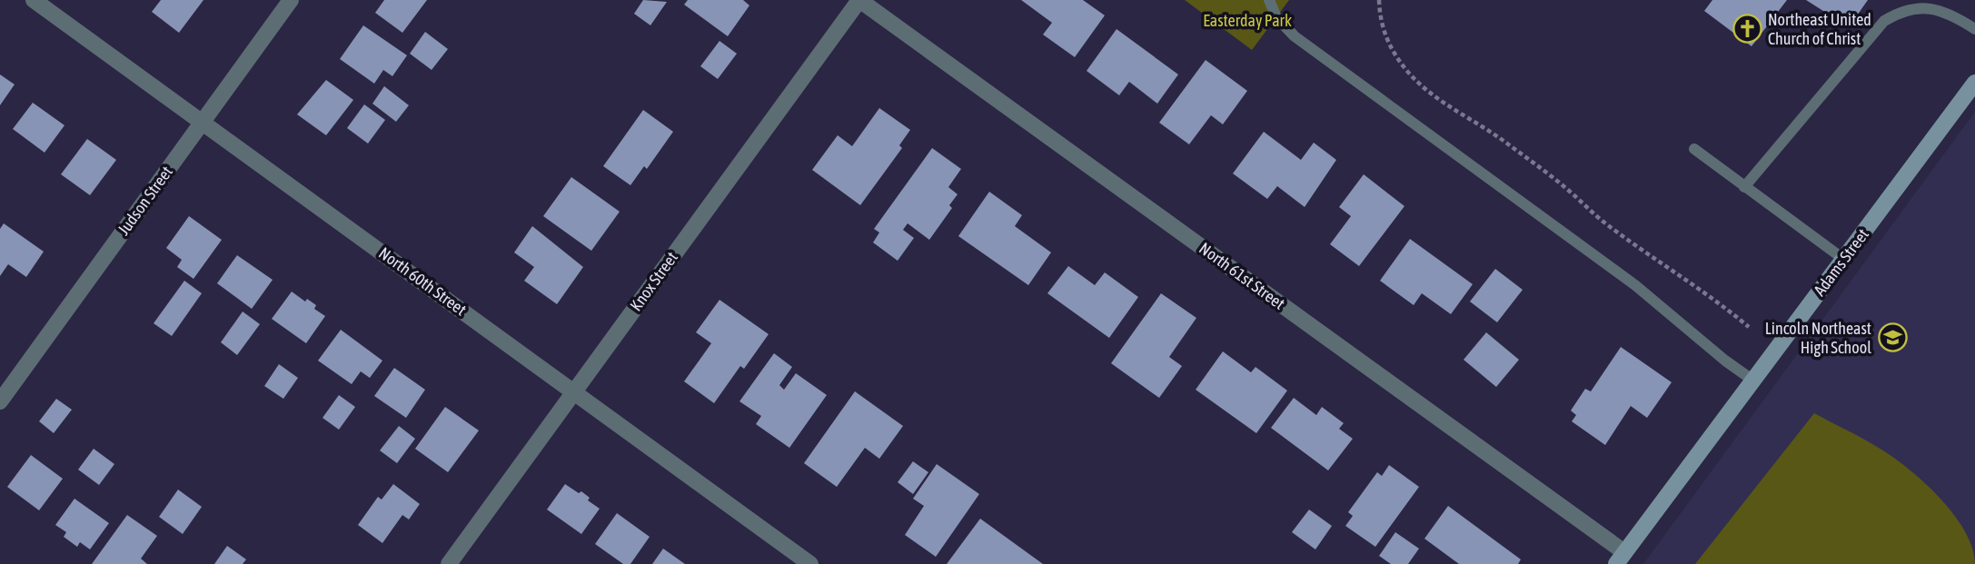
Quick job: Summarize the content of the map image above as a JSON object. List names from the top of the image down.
{
  "streets": {
    "main road": ["Adams Street"],
    "street": [
      "Judson Street",
      "North 61st Street",
      "North 60th Street",
      "Knox Street"
    ]
  },
  "crossings": [
    ["Judson Street", "North 60th Street"],
    ["Adams Street", "North 61st Street"],
    ["North 61st Street", "Knox Street"],
    ["North 60th Street", "Knox Street"]
  ],
  "parks": ["Easterday Park"],
  "places": {
    "church": ["Northeast United Church of Christ"],
    "school or university": ["Lincoln Northeast High School"]
  }
}
